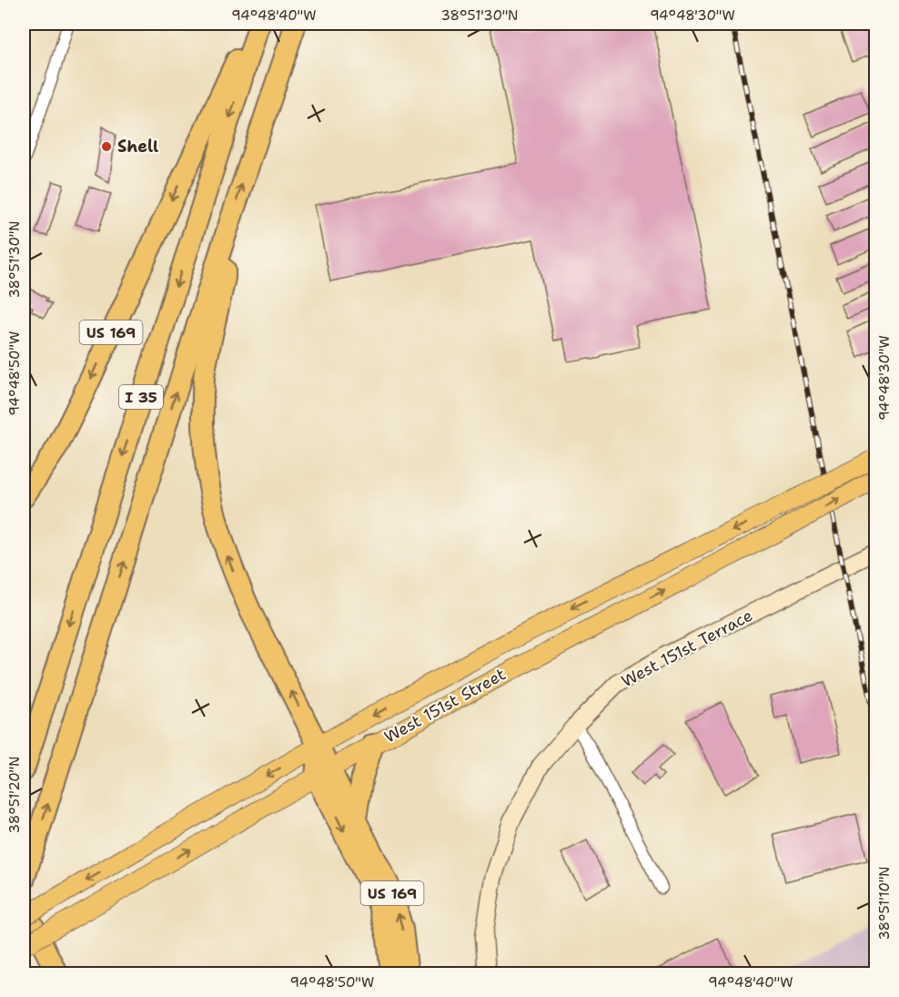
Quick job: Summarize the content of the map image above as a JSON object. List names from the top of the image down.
{
  "streets": {
    "highway": ["US 169", "I 35"],
    "main road": ["West 151st Street"],
    "street": ["West 151st Terrace"]
  },
  "crossings": [
    ["US 169", "West 151st Street"]
  ],
  "places": ["Shell"],
  "coordinates": [
    "94°48'40\"W",
    "38°51'30\"N",
    "94°48'30\"W",
    "94°48'50\"W",
    "38°51'20\"N",
    "38°51'10\"N"
  ]
}
